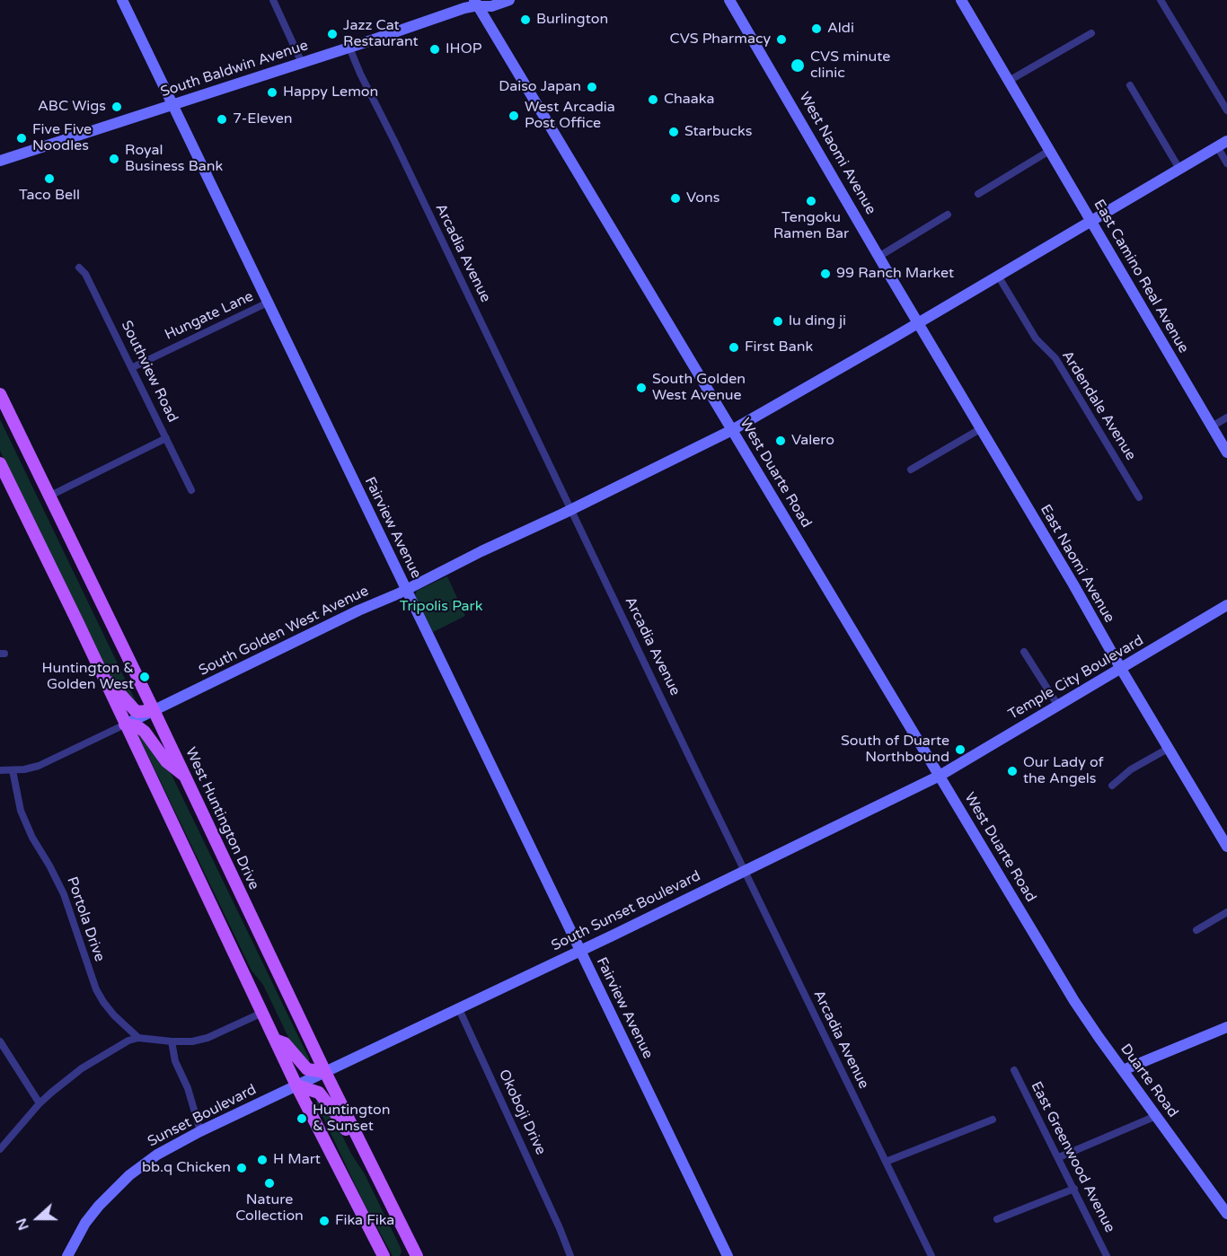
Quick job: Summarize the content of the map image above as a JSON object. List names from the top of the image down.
{
  "streets": {
    "main road": ["West Huntington Drive"],
    "street": [
      "South Baldwin Avenue",
      "West Naomi Avenue",
      "Arcadia Avenue",
      "East Camino Real Avenue",
      "Hungate Lane",
      "Southview Road",
      "Ardendale Avenue",
      "West Duarte Road",
      "Fairview Avenue",
      "East Naomi Avenue",
      "South Golden West Avenue",
      "Temple City Boulevard",
      "South Sunset Boulevard",
      "Portola Drive",
      "Duarte Road",
      "Okoboji Drive",
      "Sunset Boulevard",
      "East Greenwood Avenue"
    ]
  },
  "crossings": [
    ["South Baldwin Avenue", "Arcadia Avenue"],
    ["South Baldwin Avenue", "West Duarte Road"],
    ["South Baldwin Avenue", "Fairview Avenue"],
    ["West Naomi Avenue", "East Naomi Avenue"],
    ["West Naomi Avenue", "South Golden West Avenue"],
    ["Arcadia Avenue", "South Golden West Avenue"],
    ["Arcadia Avenue", "South Sunset Boulevard"],
    ["East Camino Real Avenue", "South Golden West Avenue"],
    ["Hungate Lane", "Southview Road"],
    ["Hungate Lane", "Fairview Avenue"],
    ["Ardendale Avenue", "South Golden West Avenue"],
    ["West Duarte Road", "South Golden West Avenue"],
    ["West Duarte Road", "Temple City Boulevard"],
    ["West Duarte Road", "South Sunset Boulevard"],
    ["West Duarte Road", "Duarte Road"],
    ["Fairview Avenue", "South Golden West Avenue"],
    ["Fairview Avenue", "South Sunset Boulevard"],
    ["East Naomi Avenue", "South Golden West Avenue"],
    ["East Naomi Avenue", "Temple City Boulevard"],
    ["South Golden West Avenue", "West Huntington Drive"],
    ["Temple City Boulevard", "South Sunset Boulevard"],
    ["West Huntington Drive", "South Sunset Boulevard"],
    ["West Huntington Drive", "Sunset Boulevard"],
    ["South Sunset Boulevard", "Okoboji Drive"],
    ["South Sunset Boulevard", "Sunset Boulevard"]
  ],
  "parks": ["Tripolis Park"],
  "places": [
    "Burlington",
    "Aldi",
    "Jazz Cat Restaurant",
    "CVS Pharmacy",
    "IHOP",
    "CVS minute clinic",
    "Daiso Japan",
    "Happy Lemon",
    "Chaaka",
    "ABC Wigs",
    "West Arcadia Post Office",
    "7-Eleven",
    "Starbucks",
    "Five Five Noodles",
    "Royal Business Bank",
    "Taco Bell",
    "Vons",
    "Tengoku Ramen Bar",
    "99 Ranch Market",
    "lu ding ji",
    "First Bank",
    "South Golden West Avenue",
    "Valero",
    "Huntington & Golden West",
    "South of Duarte Northbound",
    "Our Lady of the Angels",
    "Huntington & Sunset",
    "H Mart",
    "bb.q Chicken",
    "Nature Collection",
    "Fika Fika"
  ],
  "north": "left"
}
